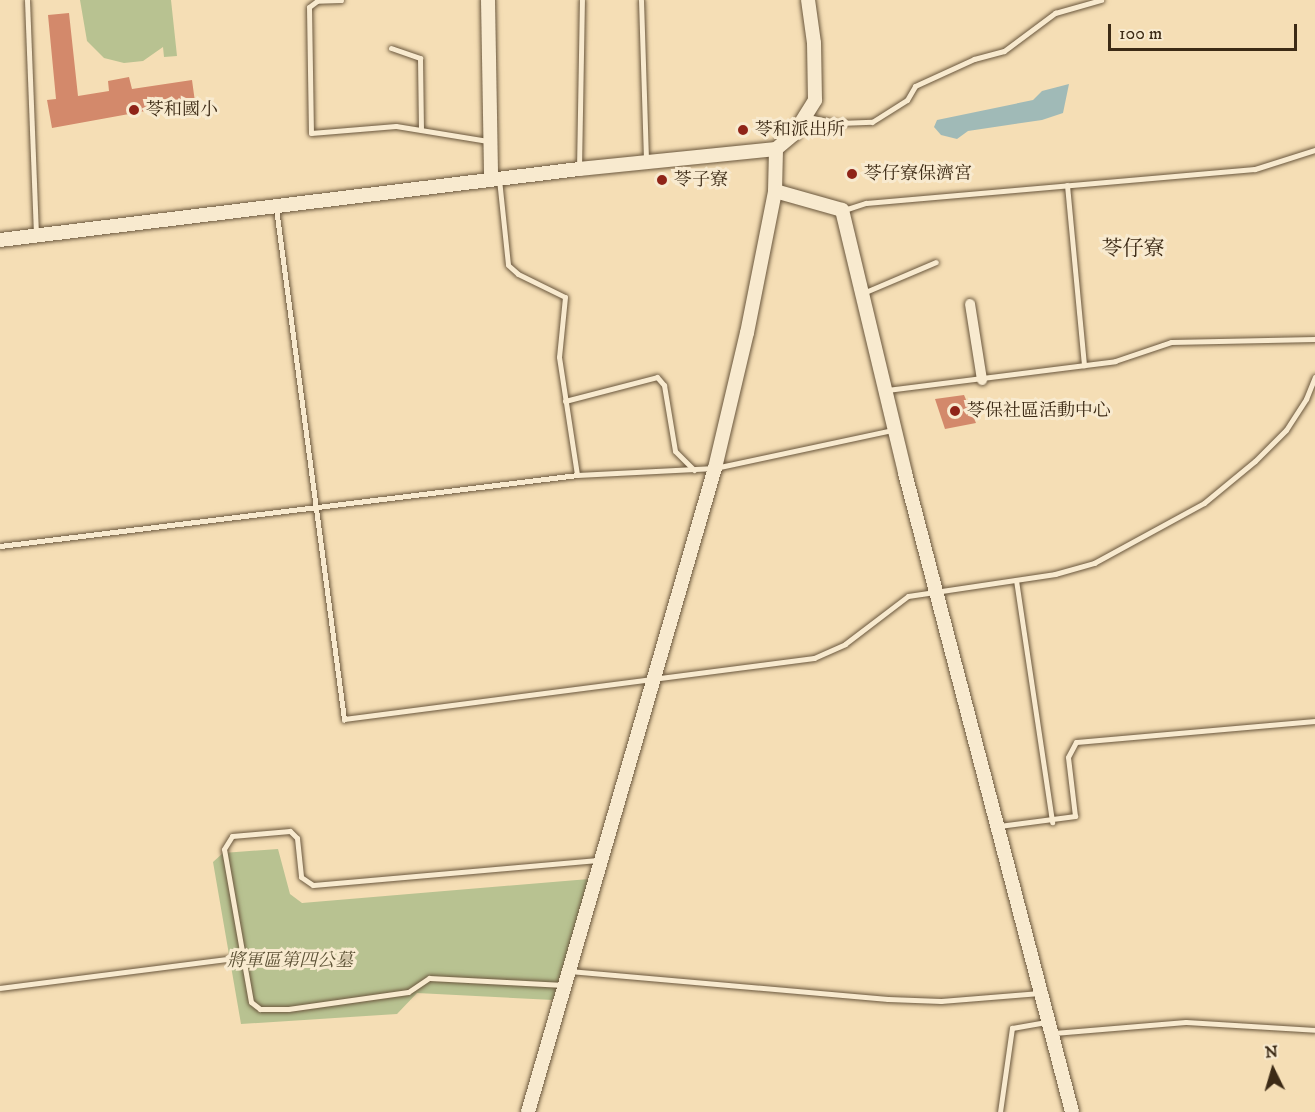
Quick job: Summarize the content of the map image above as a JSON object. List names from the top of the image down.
{
  "districts": ["苓仔寮"],
  "parks": ["將軍區第四公墓"],
  "places": [
    "苓和國小",
    "苓和派出所",
    "苓仔寮保濟宮",
    "苓子寮",
    "苓保社區活動中心"
  ],
  "scale_bar": "100 m",
  "north": "top"
}
